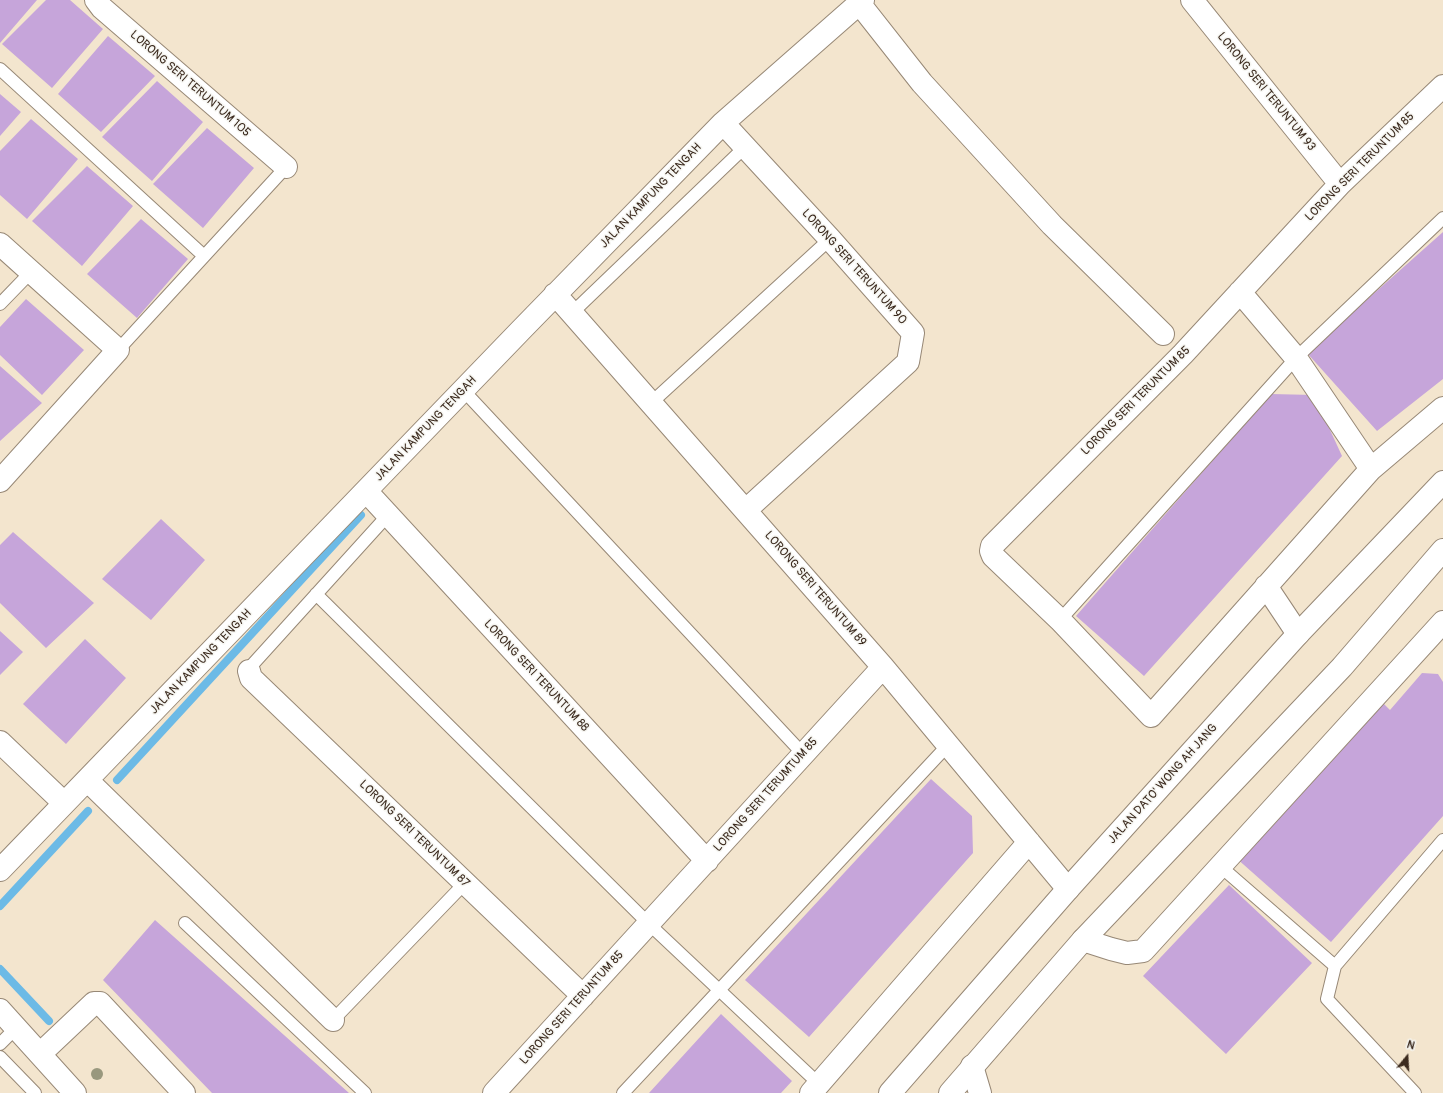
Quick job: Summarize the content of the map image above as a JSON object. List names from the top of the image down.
{
  "streets": {
    "street": [
      "LORONG SERI TERUNTUM 105",
      "LORONG SERI TERUNTUM 93",
      "LORONG SERI TERUNTUM 85",
      "JALAN KAMPUNG TENGAH",
      "LORONG SERI TERUNTUM 90",
      "LORONG SERI TERUNTUM 89",
      "LORONG SERI TERUNTUM 88",
      "JALAN DATO' WONG AH JANG",
      "LORONG SERI TERUMTUM 85",
      "LORONG SERI TERUNTUM 87"
    ]
  },
  "crossings": [
    ["LORONG SERI TERUNTUM 93", "LORONG SERI TERUNTUM 85"],
    ["LORONG SERI TERUNTUM 85", "LORONG SERI TERUMTUM 85"],
    ["LORONG SERI TERUNTUM 85", "LORONG SERI TERUNTUM 87"],
    ["JALAN KAMPUNG TENGAH", "LORONG SERI TERUNTUM 90"],
    ["JALAN KAMPUNG TENGAH", "LORONG SERI TERUNTUM 89"],
    ["JALAN KAMPUNG TENGAH", "LORONG SERI TERUNTUM 88"],
    ["LORONG SERI TERUNTUM 90", "LORONG SERI TERUNTUM 89"],
    ["LORONG SERI TERUNTUM 89", "JALAN DATO' WONG AH JANG"],
    ["LORONG SERI TERUNTUM 89", "LORONG SERI TERUMTUM 85"],
    ["LORONG SERI TERUNTUM 88", "LORONG SERI TERUMTUM 85"]
  ],
  "north": "top"
}
